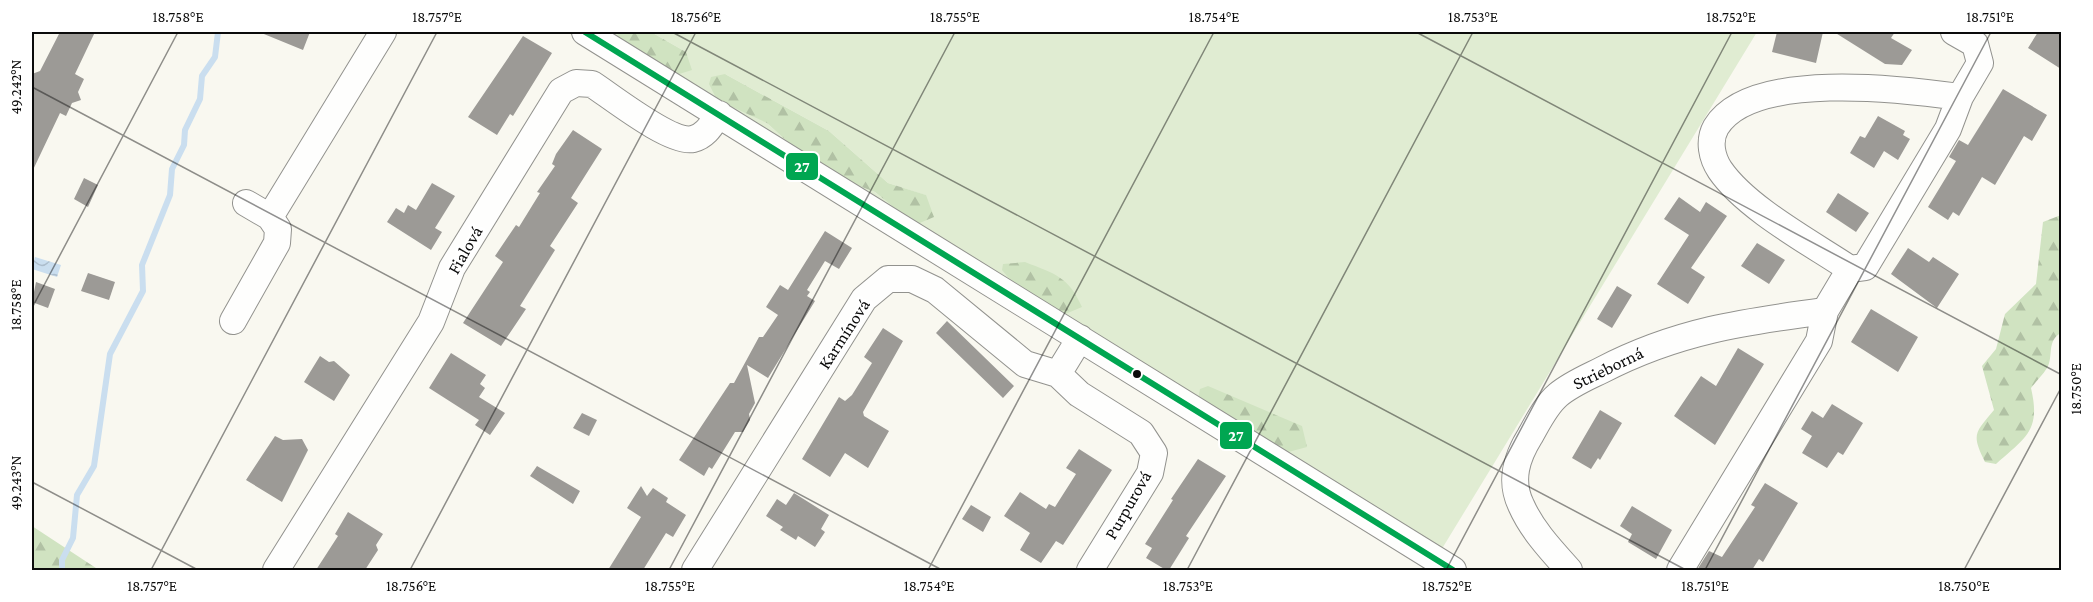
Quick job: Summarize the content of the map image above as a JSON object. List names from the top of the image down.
{
  "streets": {
    "street": [
      "Fialová",
      "Karmínová",
      "Strieborná",
      "Purpurová"
    ]
  },
  "crossings": [
    ["Karmínová", "Purpurová"]
  ],
  "lines": ["transit line 27"],
  "coordinates": [
    "18.758°E",
    "18.757°E",
    "18.756°E",
    "18.755°E",
    "18.754°E",
    "18.753°E",
    "18.752°E",
    "18.751°E",
    "49.242°N",
    "18.750°E",
    "49.243°N"
  ]
}
